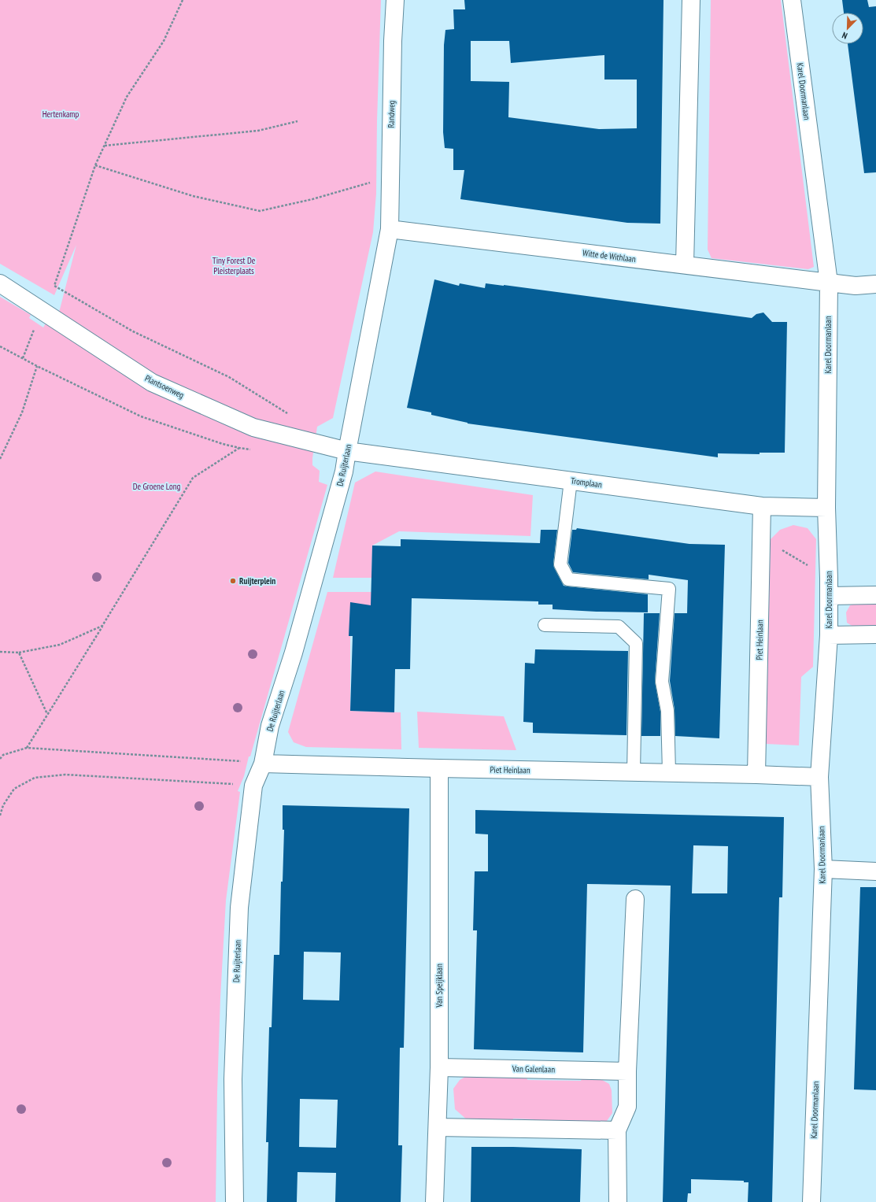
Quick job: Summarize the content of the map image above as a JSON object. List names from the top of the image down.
{
  "streets": {
    "street": [
      "Karel Doormanlaan",
      "Randweg",
      "Witte de Withlaan",
      "Plantsoenweg",
      "De Ruijterlaan",
      "Tromplaan",
      "Piet Heinlaan",
      "Van Speijklaan",
      "Van Galenlaan"
    ]
  },
  "crossings": [
    ["Karel Doormanlaan", "Witte de Withlaan"],
    ["Karel Doormanlaan", "Tromplaan"],
    ["Karel Doormanlaan", "Piet Heinlaan"],
    ["Randweg", "Witte de Withlaan"],
    ["Randweg", "De Ruijterlaan"],
    ["Witte de Withlaan", "De Ruijterlaan"],
    ["Plantsoenweg", "De Ruijterlaan"],
    ["Plantsoenweg", "Tromplaan"],
    ["De Ruijterlaan", "Tromplaan"],
    ["De Ruijterlaan", "Piet Heinlaan"],
    ["Tromplaan", "Piet Heinlaan"],
    ["Piet Heinlaan", "Van Speijklaan"],
    ["Van Speijklaan", "Van Galenlaan"]
  ],
  "parks": ["Hertenkamp", "Tiny Forest De Pleisterplaats", "De Groene Long"],
  "places": ["Ruijterplein"],
  "north": "bottom left"
}
